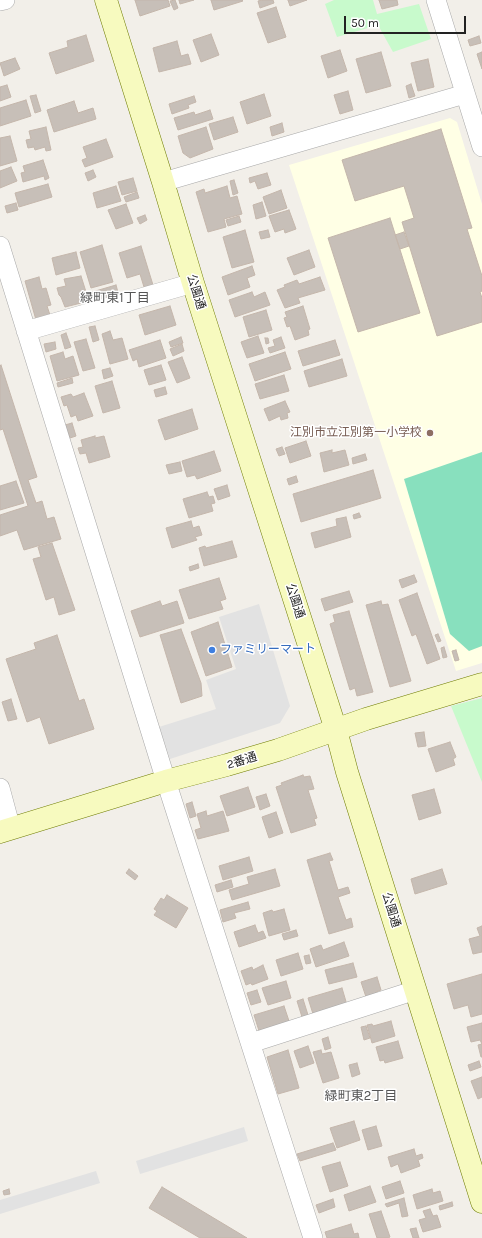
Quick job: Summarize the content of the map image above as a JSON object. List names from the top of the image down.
{
  "streets": {
    "street": ["公園通", "2番通"]
  },
  "crossings": [
    ["公園通", "2番通"]
  ],
  "districts": ["緑町東1丁目", "緑町東2丁目"],
  "places": ["江別市立江別第一小学校", "ファミリーマート"],
  "scale_bar": "50 m"
}
